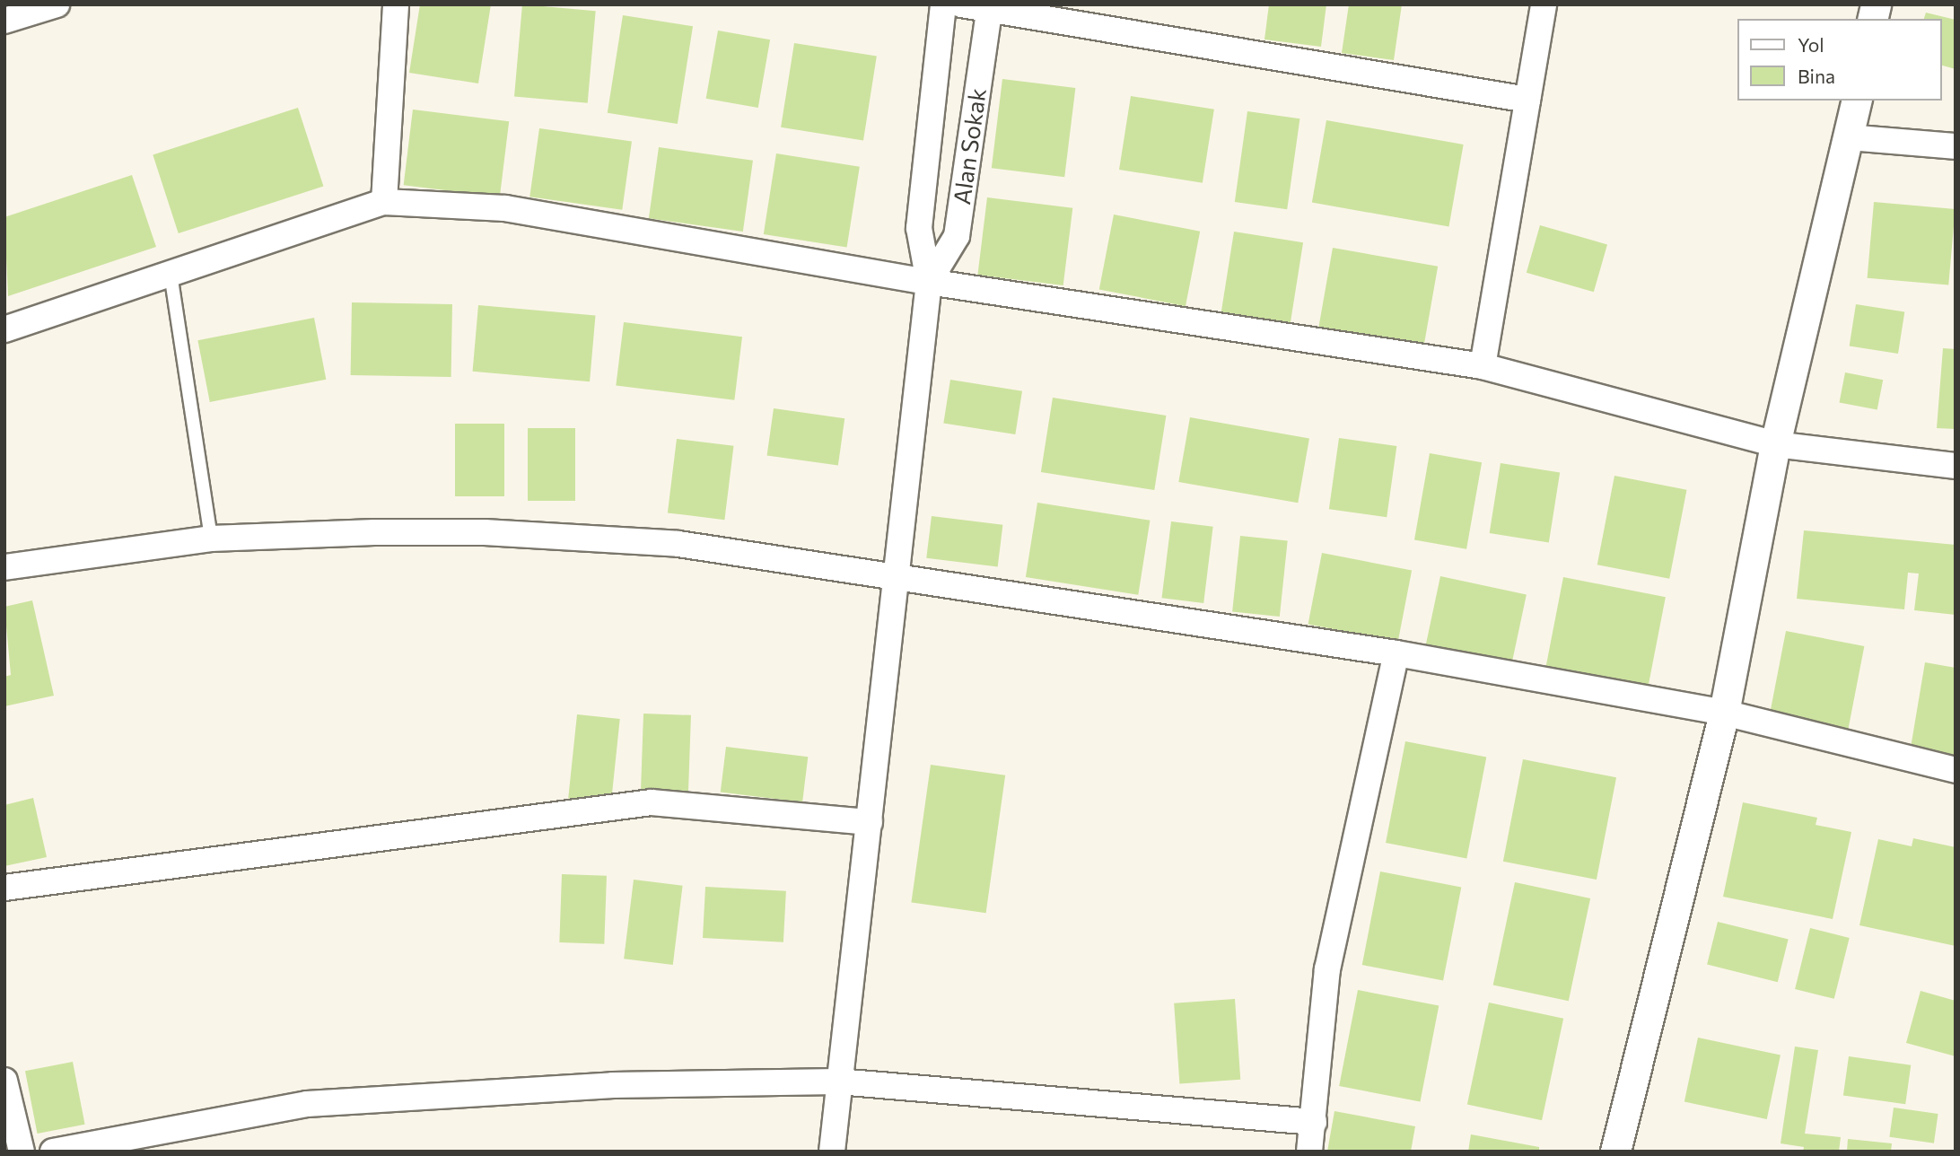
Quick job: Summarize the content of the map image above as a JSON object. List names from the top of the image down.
{
  "streets": {
    "street": ["Alan Sokak"]
  },
  "legend": ["Yol", "Bina"]
}
